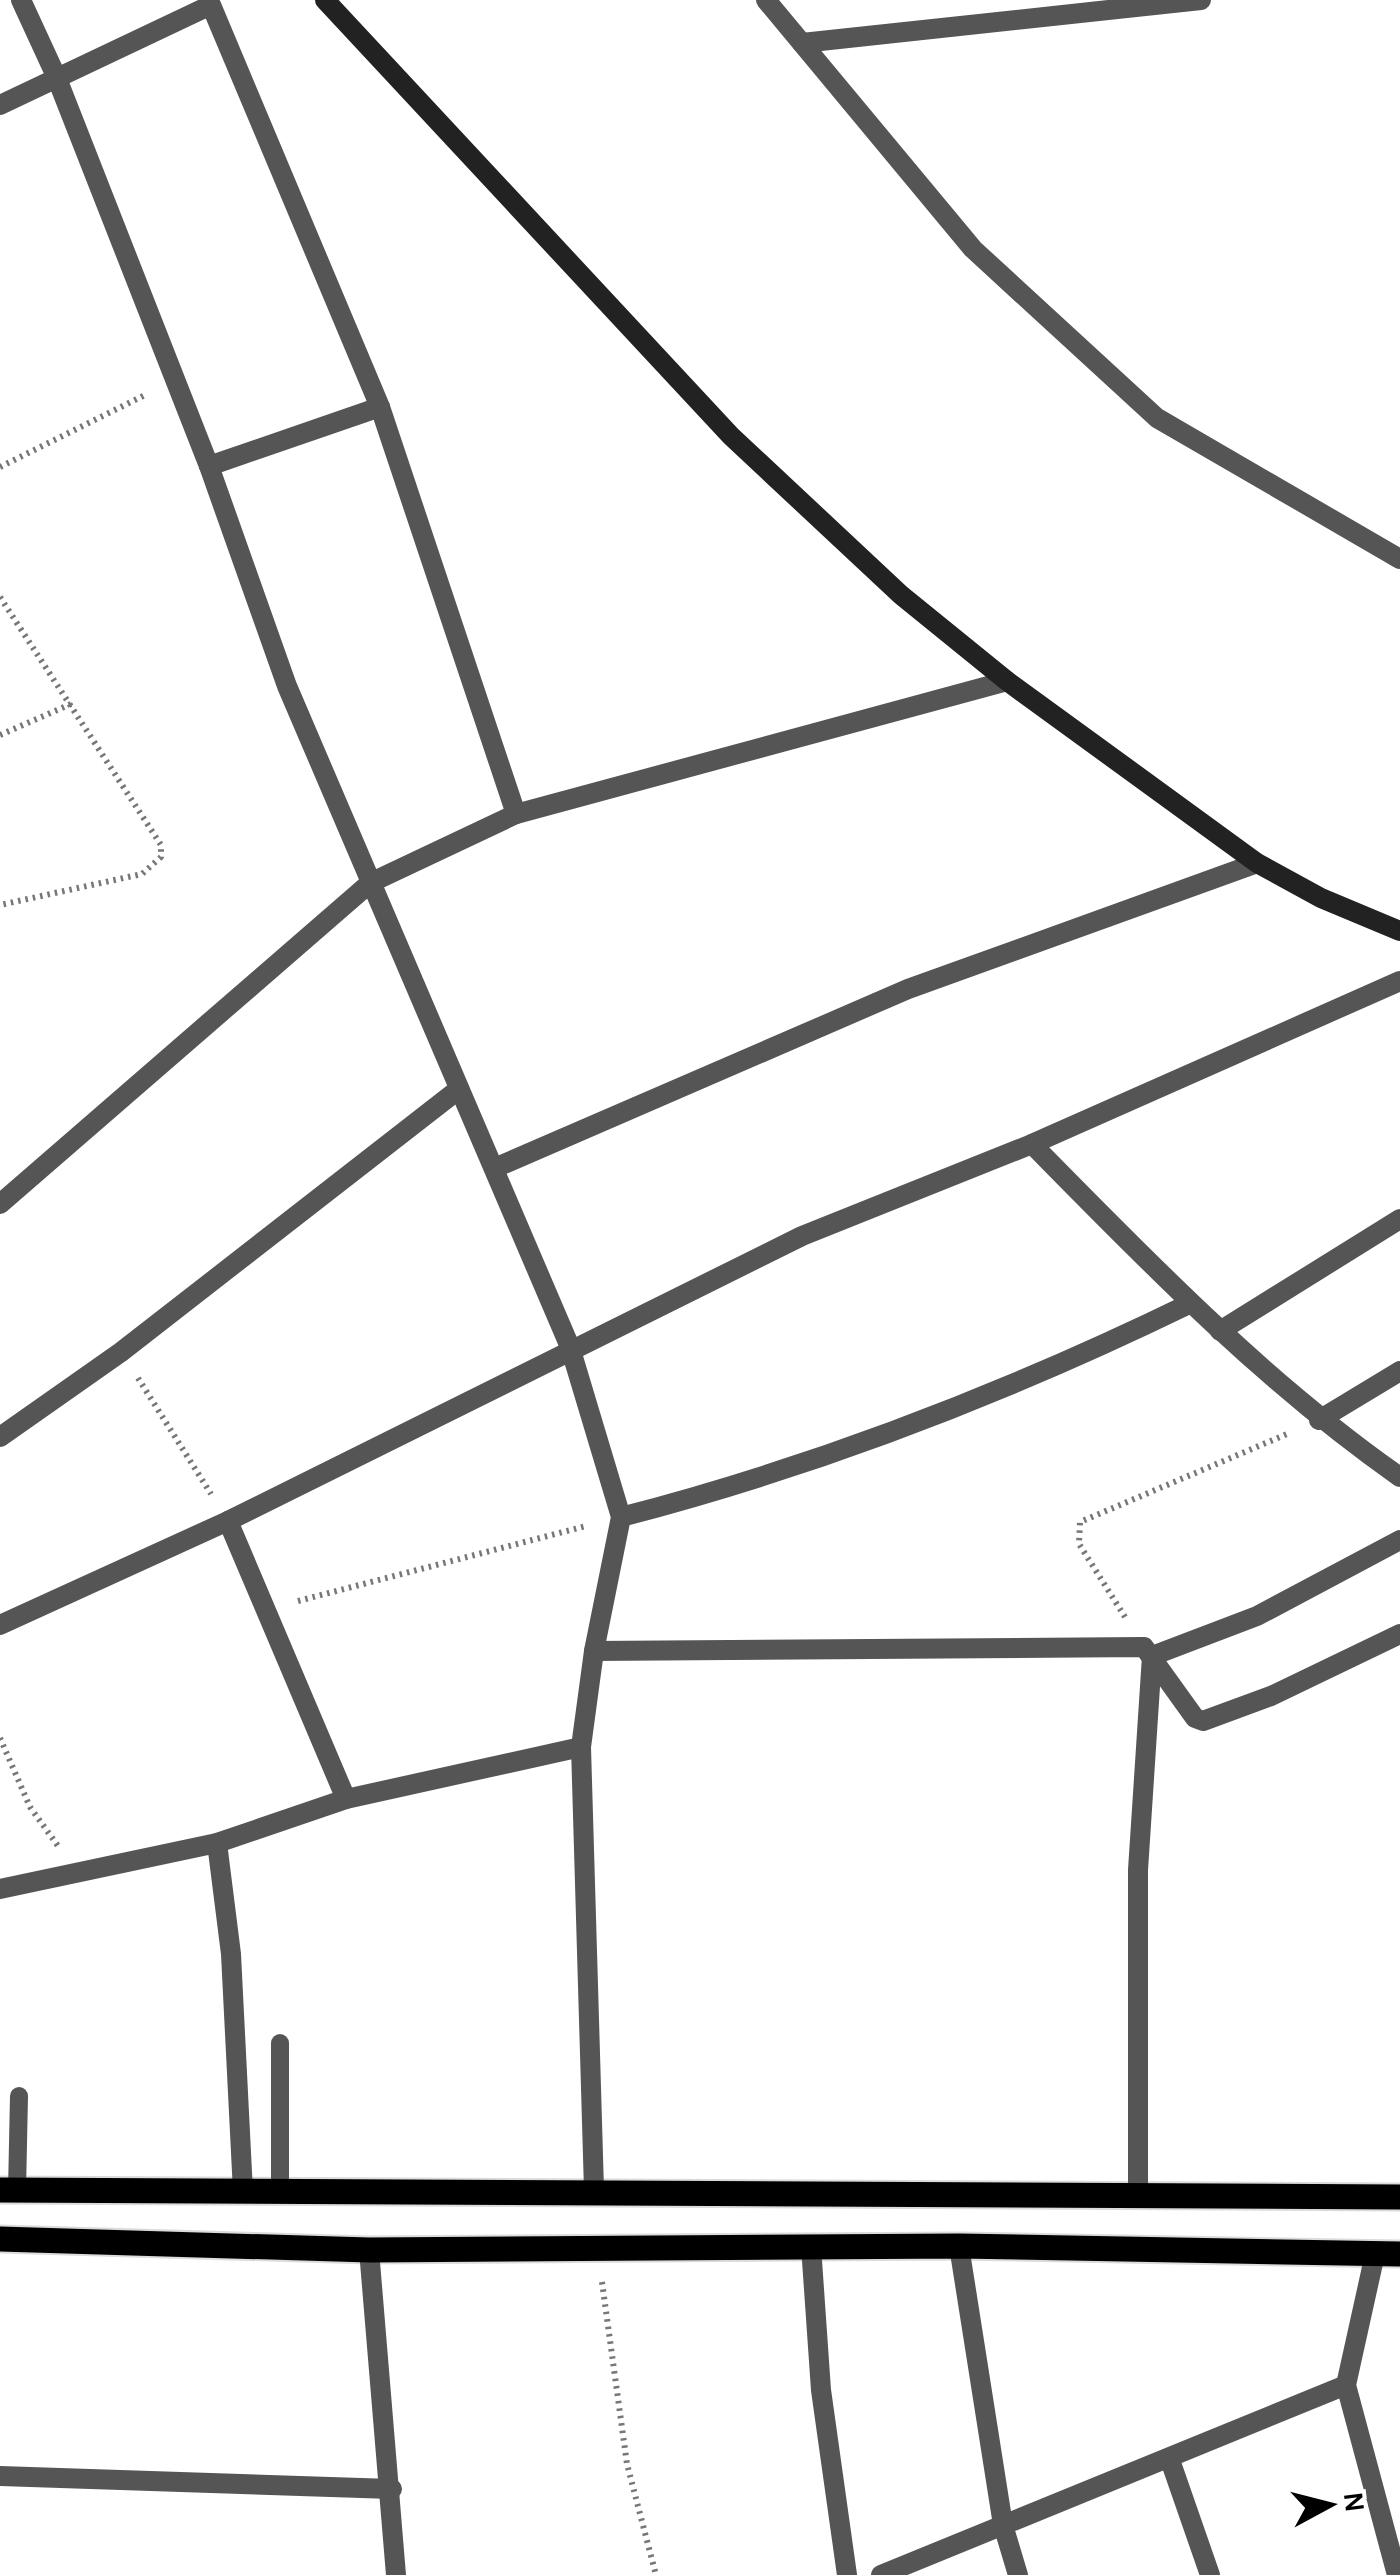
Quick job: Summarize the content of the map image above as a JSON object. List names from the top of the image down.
{
  "north": "right"
}
